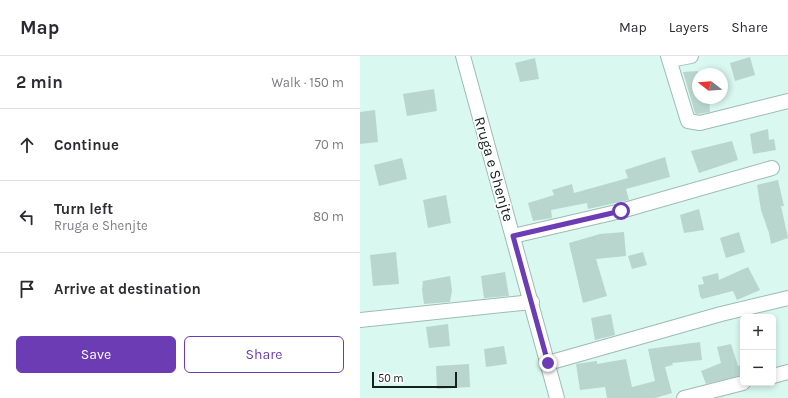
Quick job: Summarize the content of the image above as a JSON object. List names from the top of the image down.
{
  "streets": {
    "street": ["Rruga e Shenjte"]
  },
  "scale_bar": "50 m",
  "north": "left",
  "page": {
    "header": "Map",
    "nav": ["Map", "Layers", "Share"],
    "heading": ["2 min", "Walk · 150 m"],
    "list": [
      ["Continue", "70 m"],
      ["Turn left", "Rruga e Shenjte", "80 m"],
      "Arrive at destination"
    ],
    "map_buttons": ["+", "−"],
    "buttons": ["Save", "Share"],
    "scale": "50 m"
  }
}
